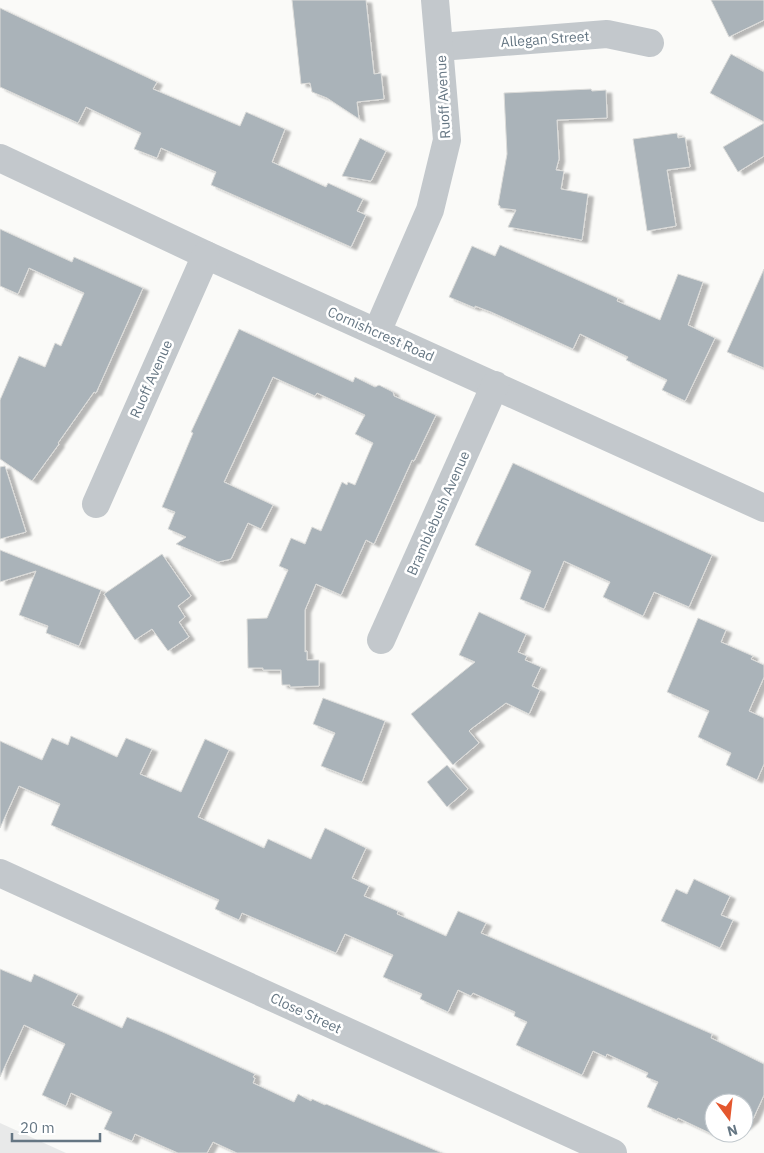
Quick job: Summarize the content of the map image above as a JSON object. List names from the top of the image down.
{
  "streets": {
    "street": [
      "Allegan Street",
      "Ruoff Avenue",
      "Cornishcrest Road",
      "Bramblebush Avenue",
      "Close Street"
    ]
  },
  "crossings": [
    ["Allegan Street", "Ruoff Avenue"],
    ["Ruoff Avenue", "Cornishcrest Road"],
    ["Cornishcrest Road", "Bramblebush Avenue"]
  ],
  "scale_bar": "20 m",
  "north": "bottom"
}
